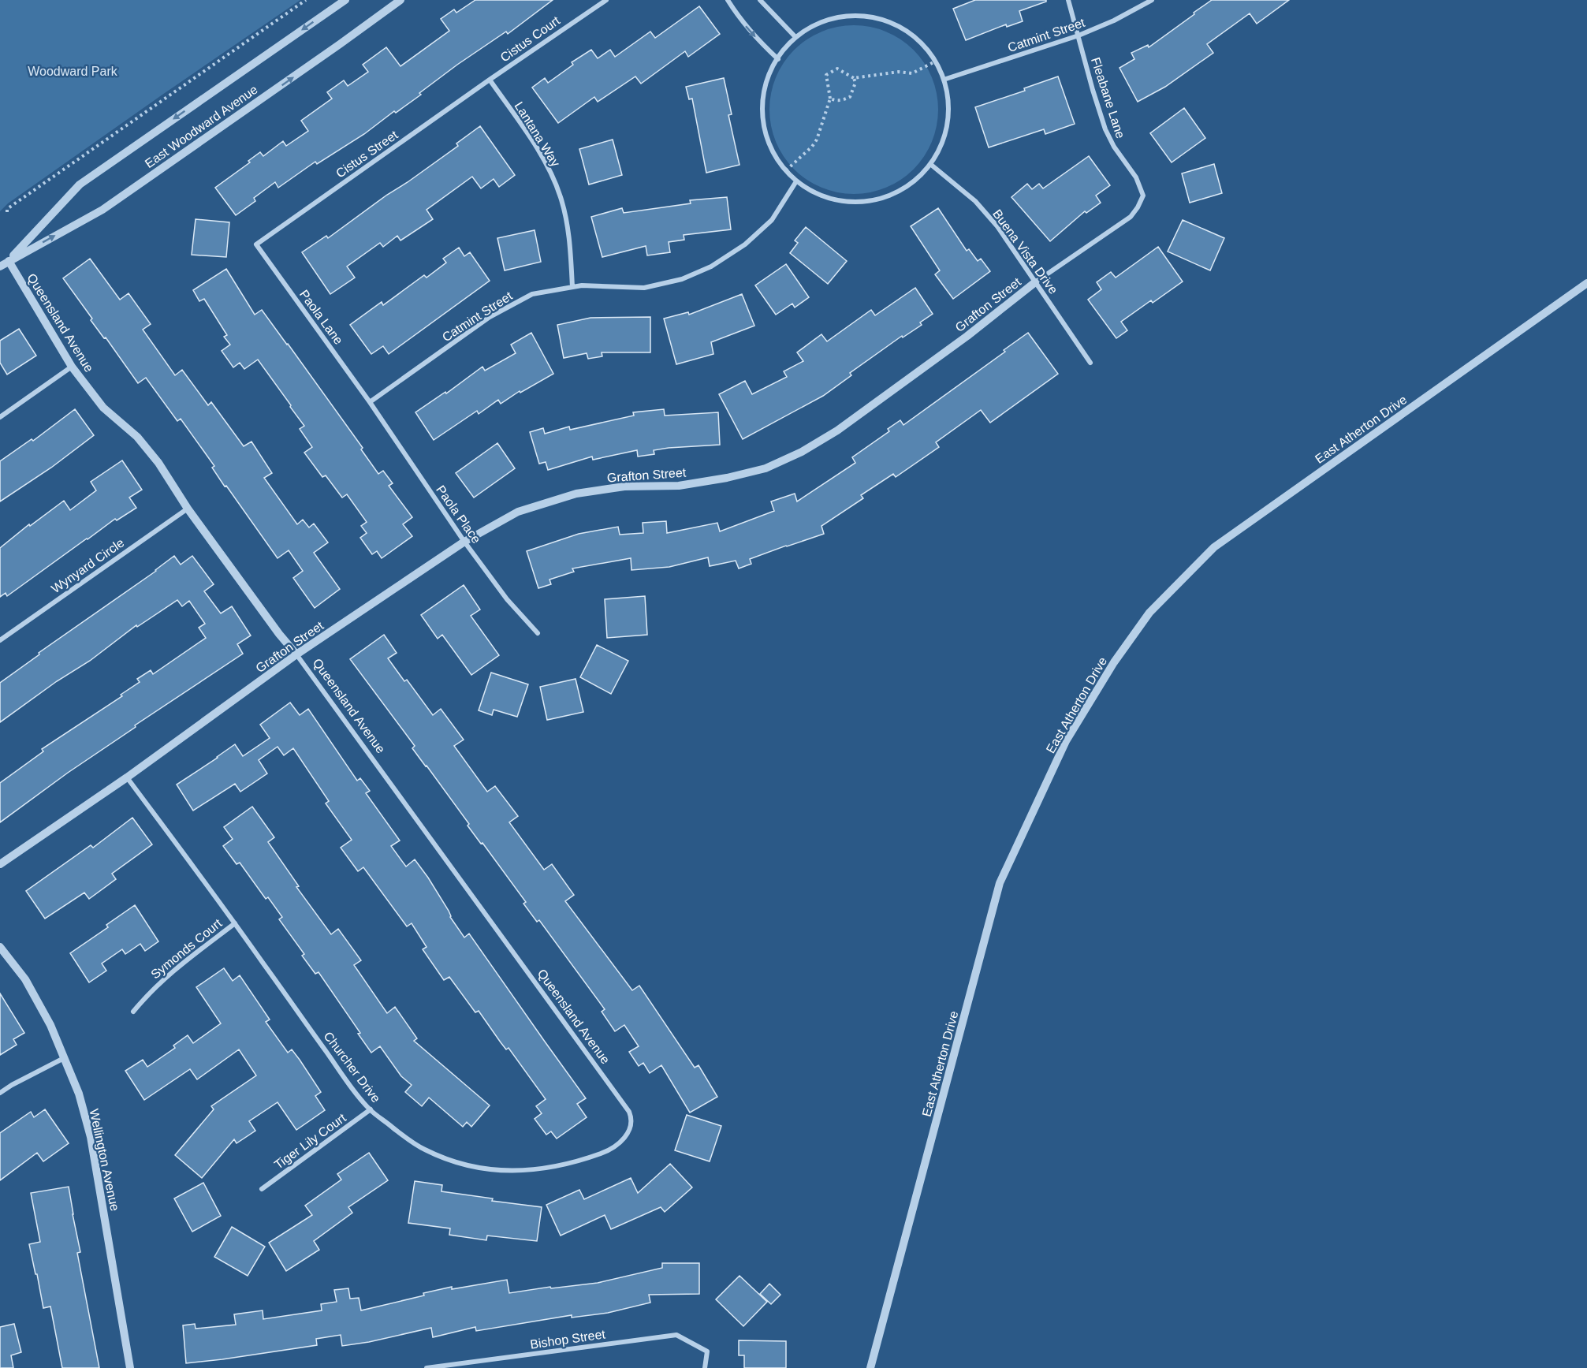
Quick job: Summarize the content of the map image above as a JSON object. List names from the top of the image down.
{
  "streets": {
    "street": [
      "Catmint Street",
      "Cistus Court",
      "Fleabane Lane",
      "East Woodward Avenue",
      "Lantana Way",
      "Cistus Street",
      "Buena Vista Drive",
      "Grafton Street",
      "Paola Lane",
      "Queensland Avenue",
      "East Atherton Drive",
      "Paola Place",
      "Wynyard Circle",
      "Symonds Court",
      "Churcher Drive",
      "Tiger Lily Court",
      "Wellington Avenue",
      "Bishop Street"
    ]
  },
  "crossings": [
    ["Catmint Street", "Fleabane Lane"],
    ["Catmint Street", "Lantana Way"],
    ["Catmint Street", "Paola Lane"],
    ["Catmint Street", "Paola Place"],
    ["Cistus Court", "Lantana Way"],
    ["Cistus Court", "Cistus Street"],
    ["Fleabane Lane", "Grafton Street"],
    ["East Woodward Avenue", "Queensland Avenue"],
    ["Lantana Way", "Cistus Street"],
    ["Cistus Street", "Paola Lane"],
    ["Buena Vista Drive", "Grafton Street"],
    ["Grafton Street", "Queensland Avenue"],
    ["Grafton Street", "Paola Place"],
    ["Grafton Street", "Churcher Drive"],
    ["Paola Lane", "Paola Place"],
    ["Queensland Avenue", "Wynyard Circle"],
    ["Queensland Avenue", "Churcher Drive"],
    ["Symonds Court", "Churcher Drive"],
    ["Churcher Drive", "Tiger Lily Court"]
  ],
  "parks": ["Woodward Park"]
}
